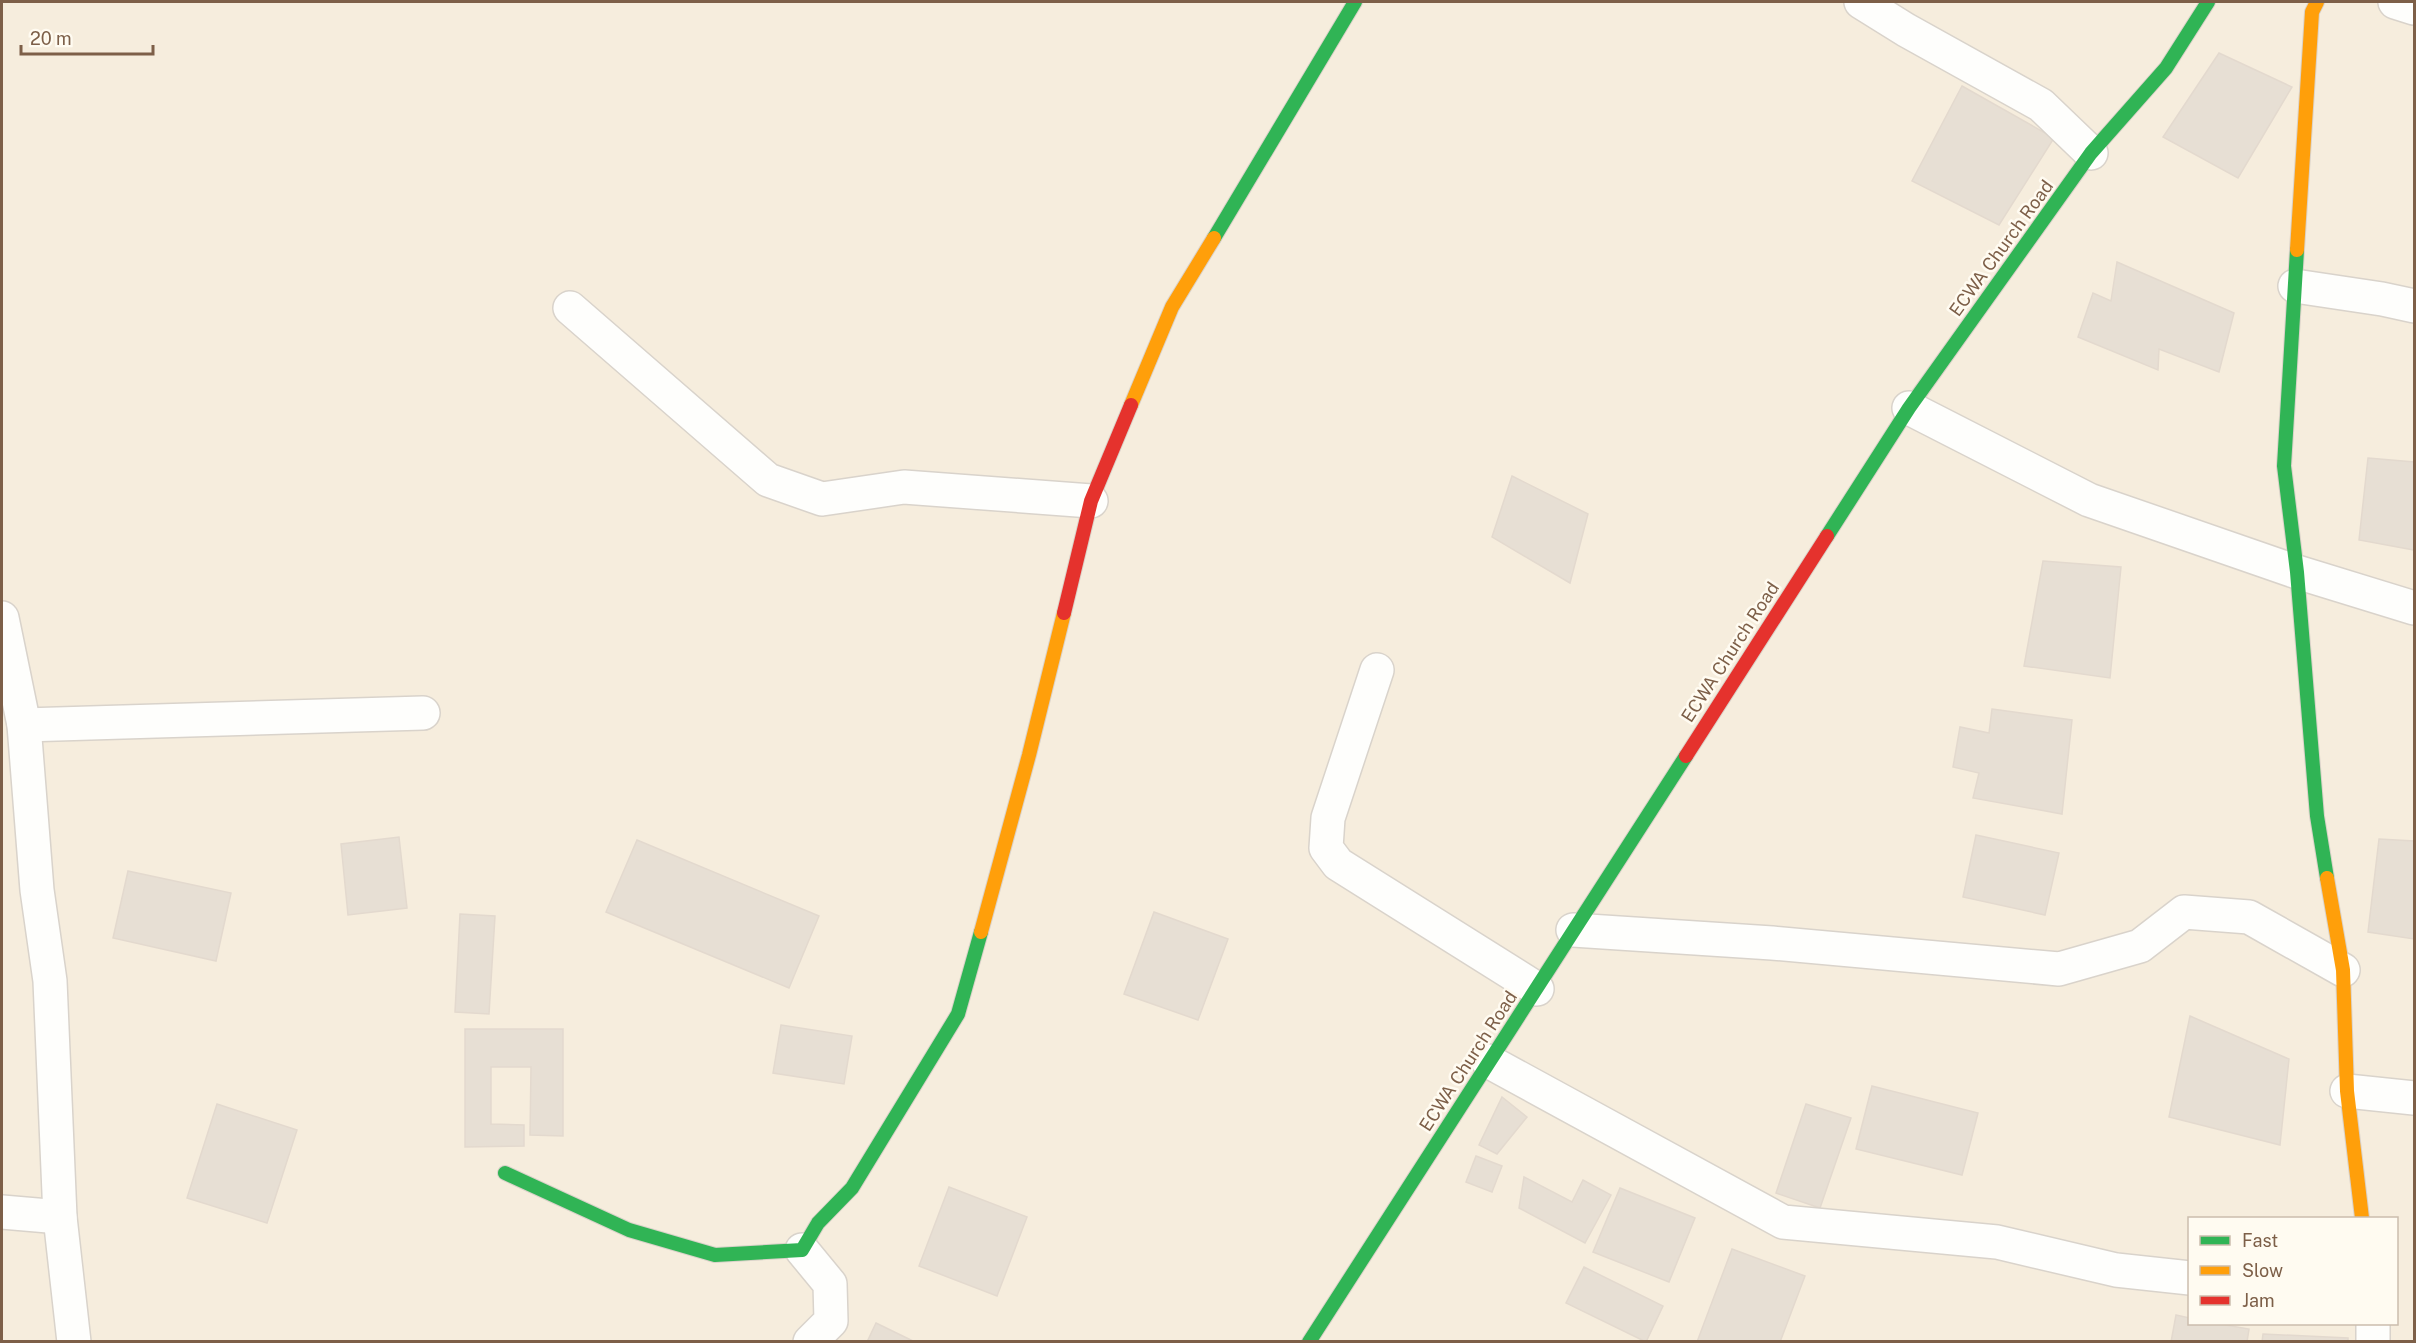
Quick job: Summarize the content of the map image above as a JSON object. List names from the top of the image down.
{
  "streets": {
    "street": ["ECWA Church Road"]
  },
  "legend": ["Fast", "Slow", "Jam"],
  "scale_bar": "20 m"
}
